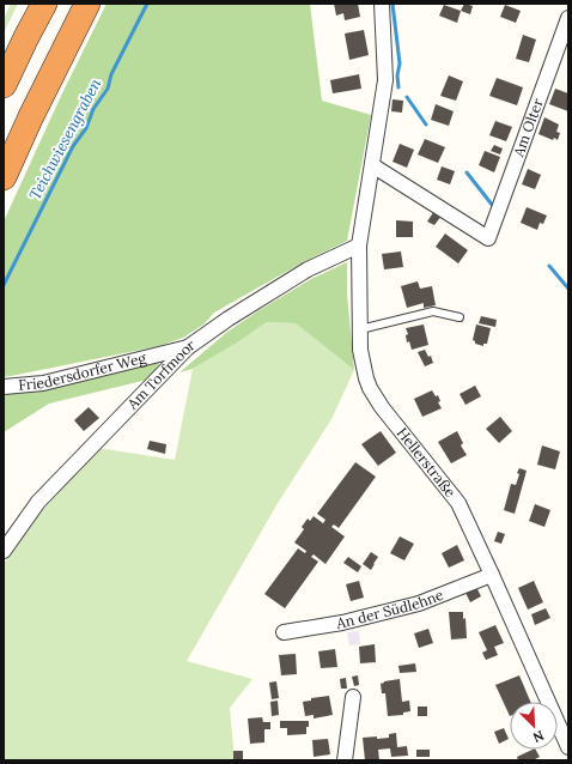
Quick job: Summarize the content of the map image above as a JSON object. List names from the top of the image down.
{
  "streets": {
    "street": [
      "Am Olter",
      "Friedersdorfer Weg",
      "Am Torfmoor",
      "Hellerstraße",
      "An der Südlehne"
    ]
  },
  "crossings": [
    ["Am Olter", "Hellerstraße"],
    ["Friedersdorfer Weg", "Am Torfmoor"],
    ["Am Torfmoor", "Hellerstraße"],
    ["Hellerstraße", "An der Südlehne"]
  ],
  "water": ["Teichwiesengraben"],
  "north": "bottom right"
}
